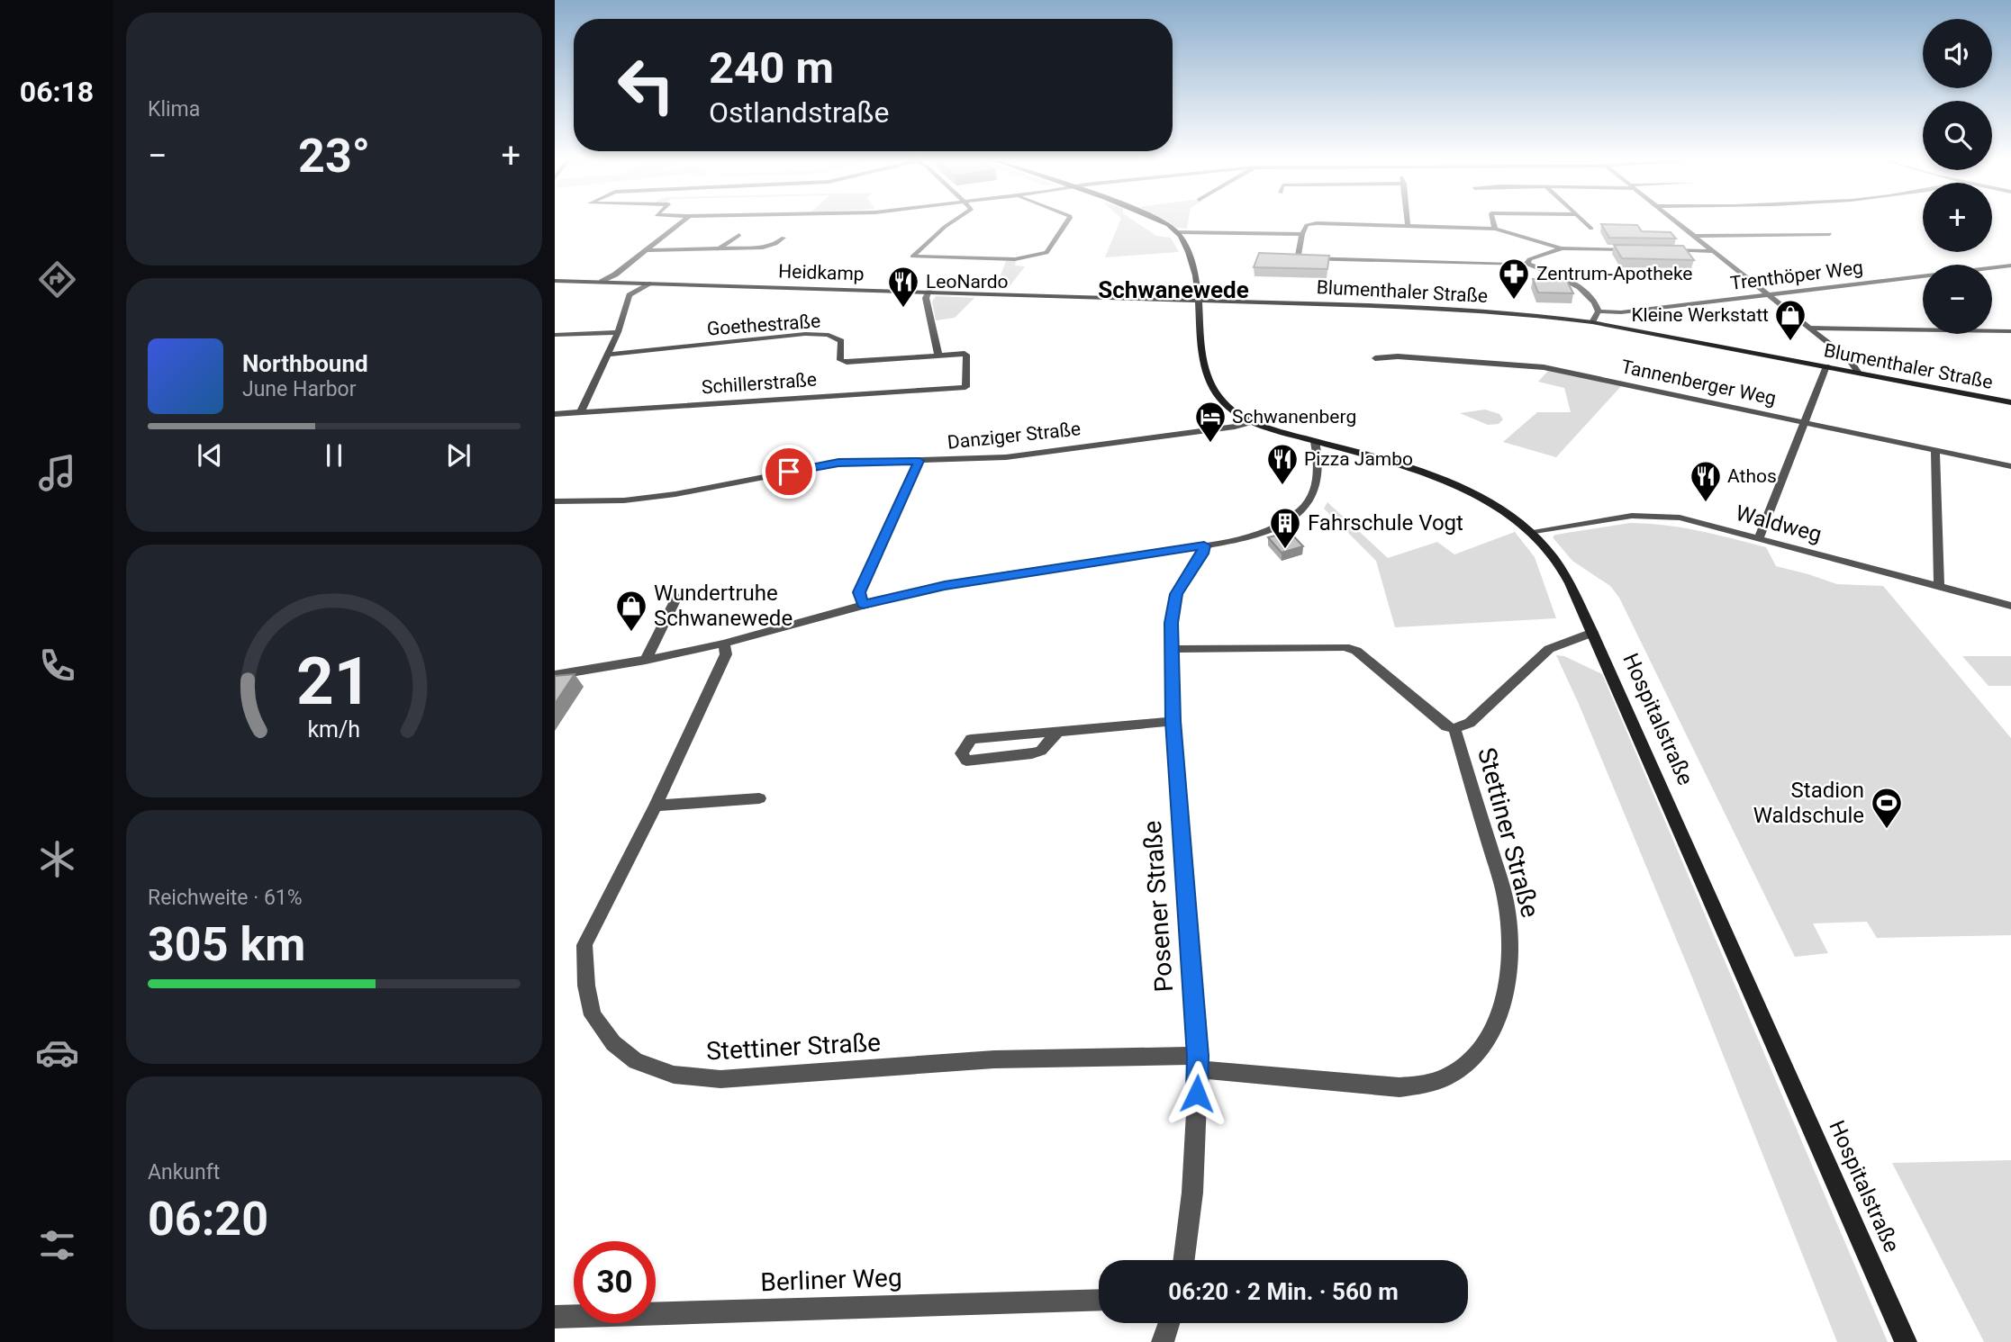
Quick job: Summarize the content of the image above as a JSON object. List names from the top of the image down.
{
  "streets": {
    "main road": ["Heidkamp", "Blumenthaler Straße", "Hospitalstraße"],
    "street": [
      "Trenthöper Weg",
      "Goethestraße",
      "Tannenberger Weg",
      "Schillerstraße",
      "Danziger Straße",
      "Waldweg",
      "Stettiner Straße",
      "Posener Straße",
      "Berliner Weg"
    ]
  },
  "crossings": [
    ["Heidkamp", "Blumenthaler Straße"],
    ["Heidkamp", "Hospitalstraße"],
    ["Blumenthaler Straße", "Hospitalstraße"],
    ["Goethestraße", "Schillerstraße"],
    ["Danziger Straße", "Hospitalstraße"],
    ["Waldweg", "Hospitalstraße"],
    ["Hospitalstraße", "Stettiner Straße"],
    ["Stettiner Straße", "Posener Straße"]
  ],
  "districts": ["Schwanewede"],
  "places": {
    "pharmacy": ["Zentrum-Apotheke"],
    "restaurant": ["LeoNardo", "Pizza Jambo", "Athos"],
    "shop": ["Kleine Werkstatt", "Wundertruhe Schwanewede"],
    "hotel": ["Schwanenberg"],
    "building": ["Fahrschule Vogt"],
    "sports": ["Stadion Waldschule"]
  },
  "page": {
    "tabs": "06:18",
    "tile": [
      "Klima",
      ["Reichweite · 61%", "305 km"],
      ["Ankunft", "06:20"]
    ],
    "map_buttons": ["+", "−"],
    "turn": ["240 m", "Ostlandstraße"],
    "heat": ["−", "23°", "+"],
    "song": ["Northbound", "June Harbor"],
    "limit": "30",
    "trip": "06:20 · 2 Min. · 560 m",
    "gauge": ["21", "km/h"]
  }
}
